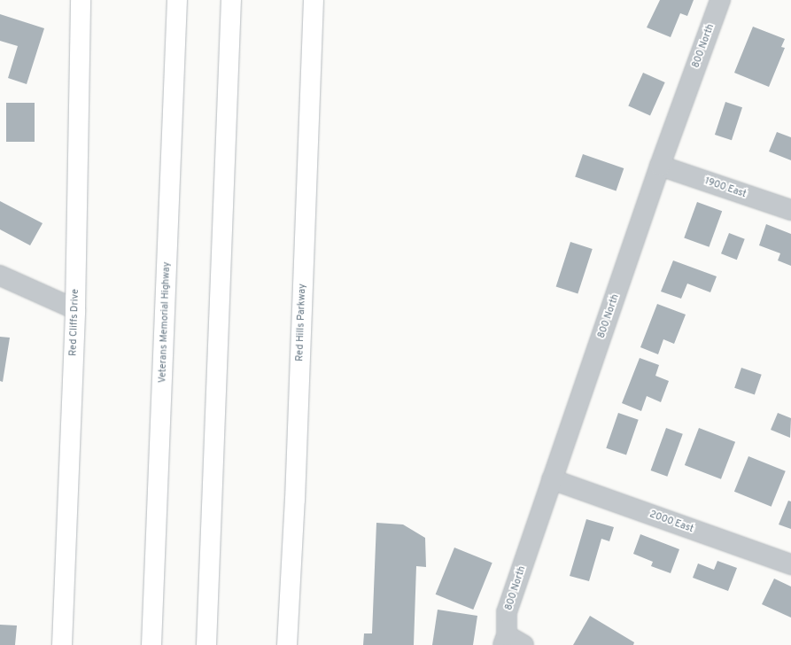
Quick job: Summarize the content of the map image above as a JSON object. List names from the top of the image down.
{
  "streets": {
    "main road": ["Red Cliffs Drive", "Veterans Memorial Highway", "Red Hills Parkway"],
    "street": ["800 North", "1900 East", "2000 East"]
  },
  "crossings": [
    ["800 North", "1900 East"],
    ["800 North", "2000 East"]
  ]
}
